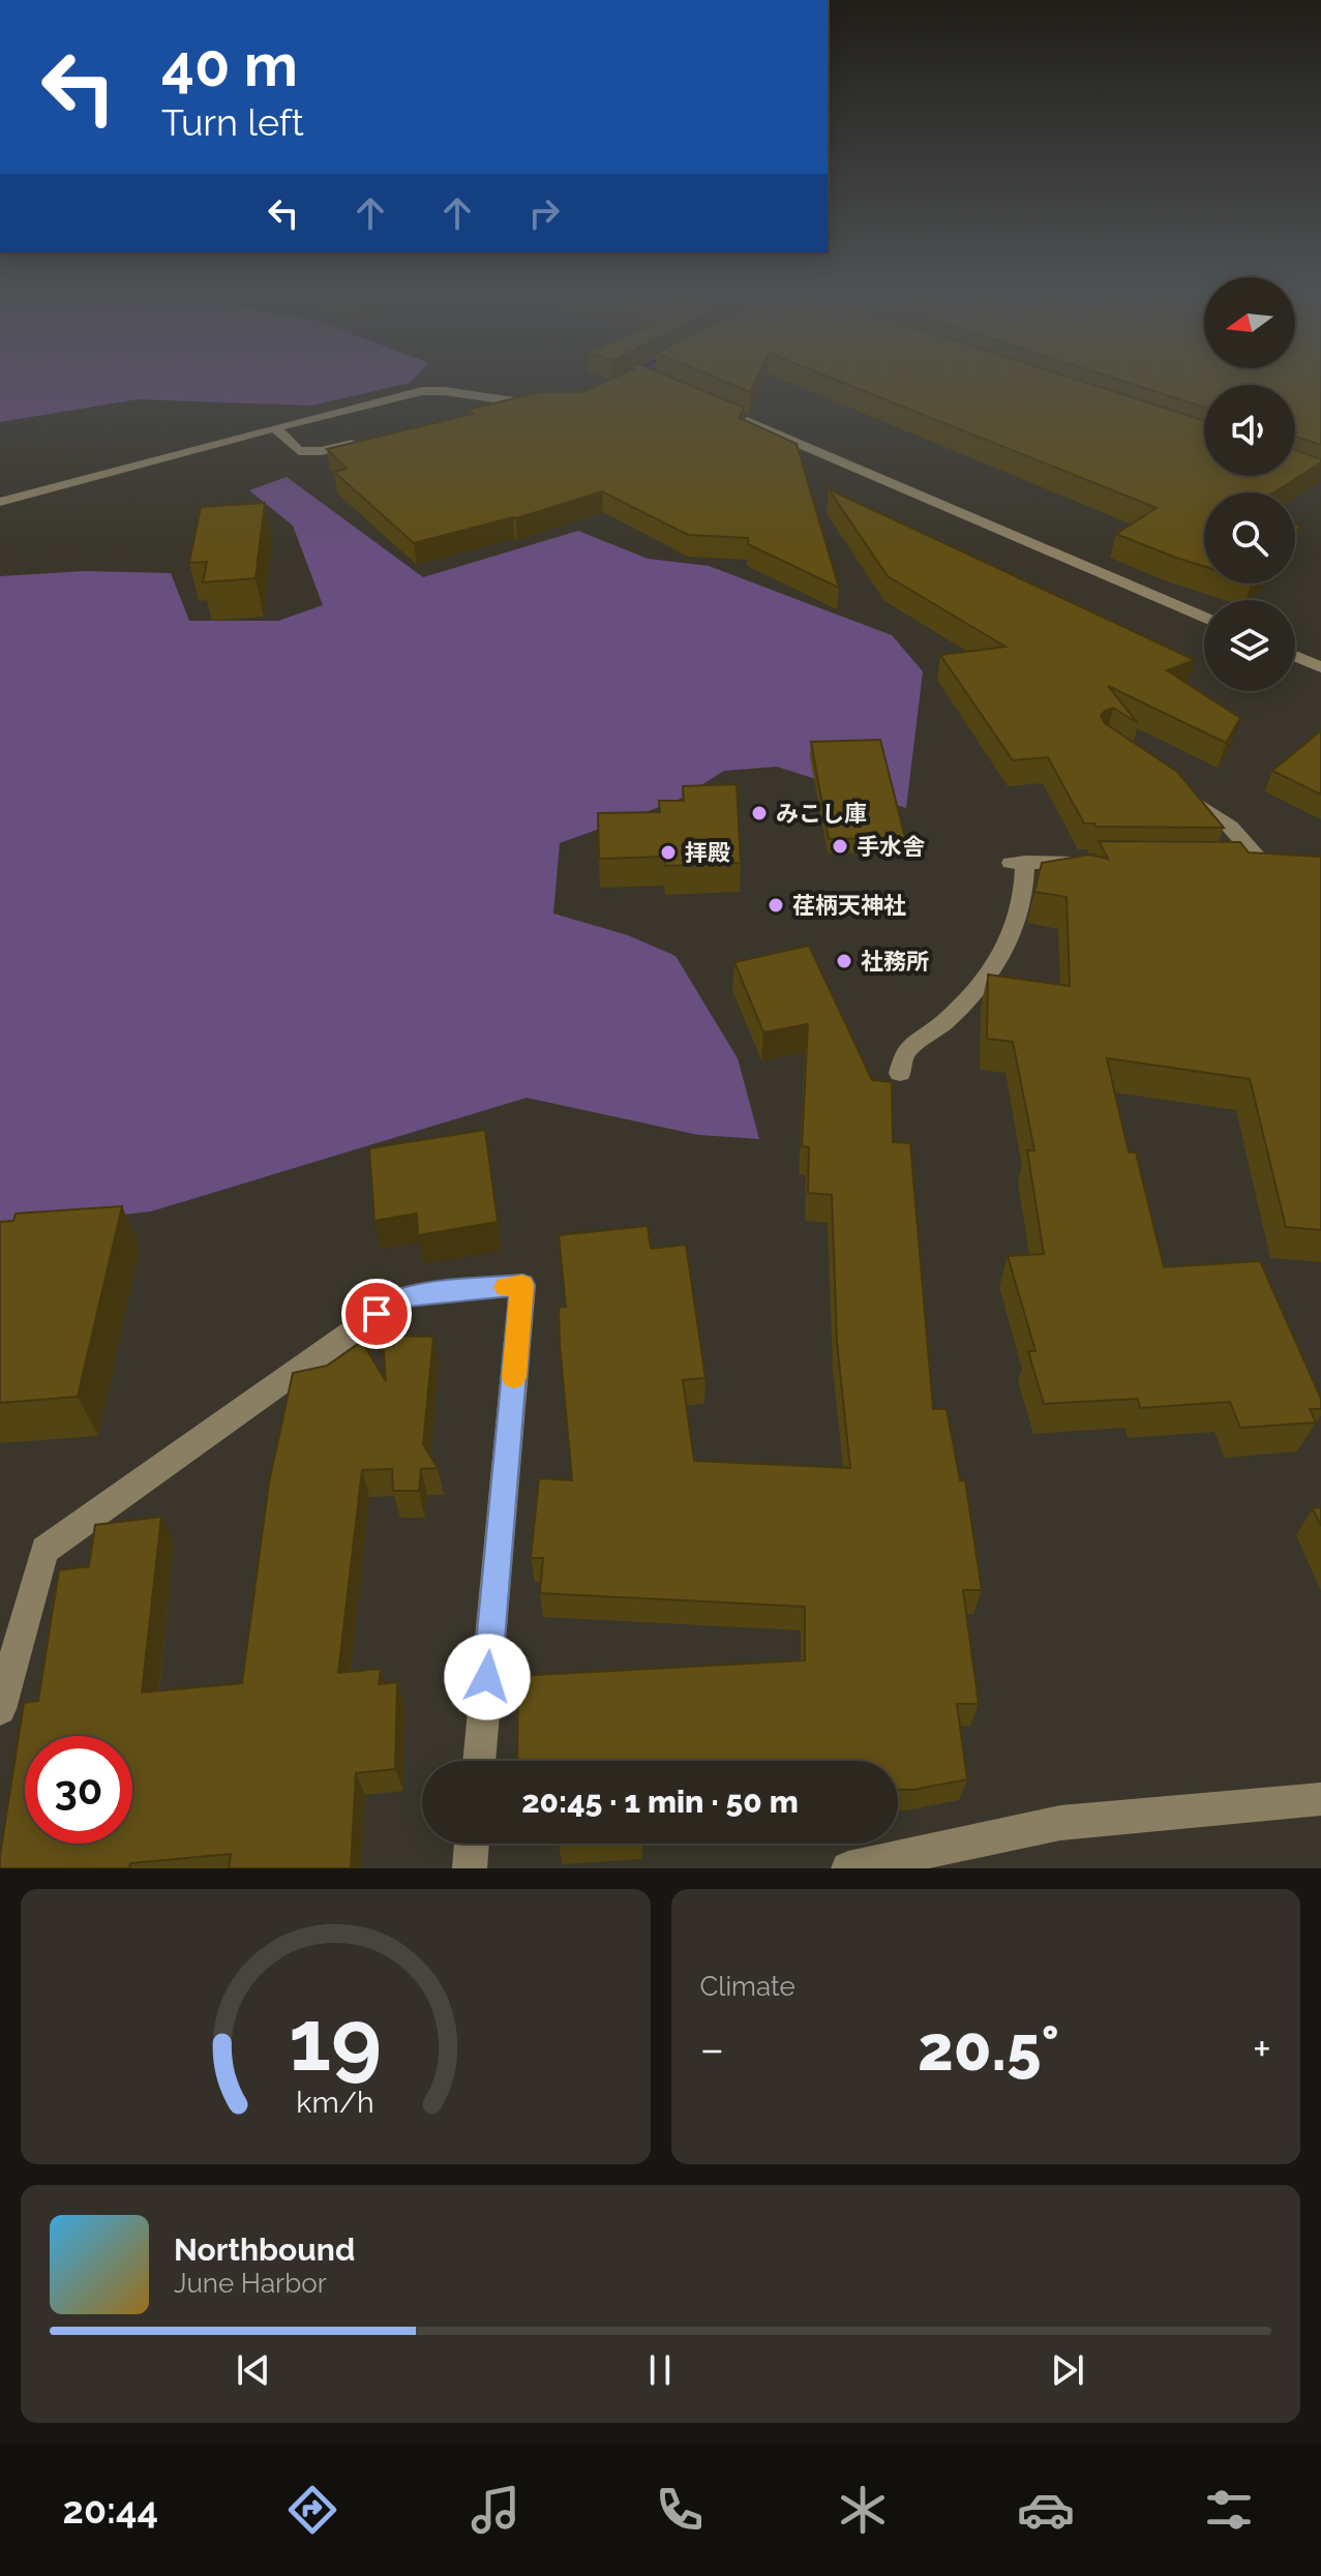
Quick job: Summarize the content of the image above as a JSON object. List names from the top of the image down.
{
  "places": [
    "みこし庫",
    "手水舎",
    "拝殿",
    "荏柄天神社",
    "社務所"
  ],
  "north": "left",
  "page": {
    "turn": ["40 m", "Turn left"],
    "limit": "30",
    "trip": "20:45 · 1 min · 50 m",
    "tile": "Climate",
    "heat": ["−", "20.5°", "+"],
    "song": ["Northbound", "June Harbor"],
    "tabs": "20:44",
    "gauge": ["19", "km/h"]
  }
}
